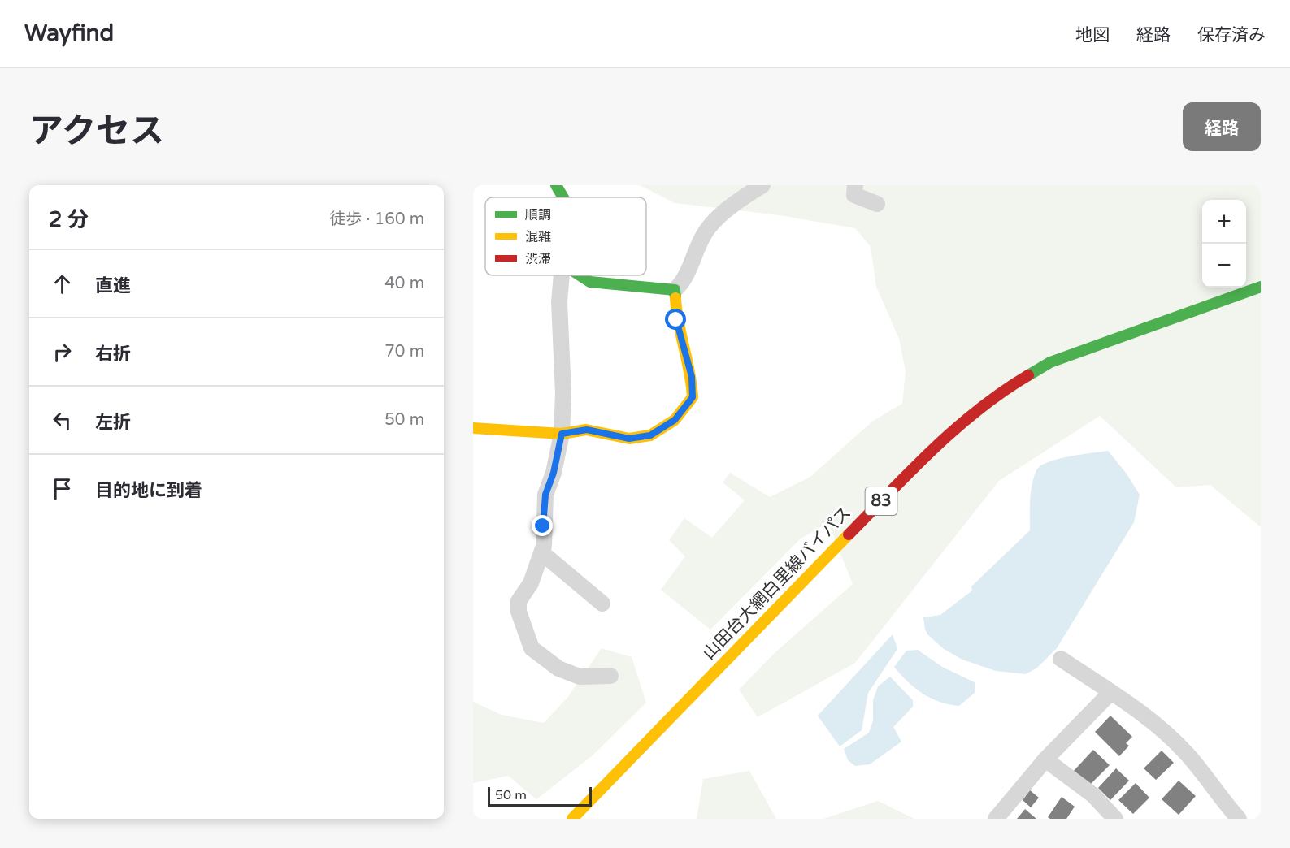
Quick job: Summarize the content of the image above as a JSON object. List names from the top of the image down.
{
  "streets": {
    "main road": ["83", "山田台大網白里線バイパス"]
  },
  "legend": ["順調", "混雑", "渋滞"],
  "scale_bar": "50 m",
  "page": {
    "header": "Wayfind",
    "nav": ["地図", "経路", "保存済み"],
    "title": "アクセス",
    "buttons": "経路",
    "heading": ["2 分", "徒歩 · 160 m"],
    "map_buttons": ["+", "−"],
    "list": [
      ["直進", "40 m"],
      ["右折", "70 m"],
      ["左折", "50 m"],
      "目的地に到着"
    ],
    "scale": "50 m"
  }
}
